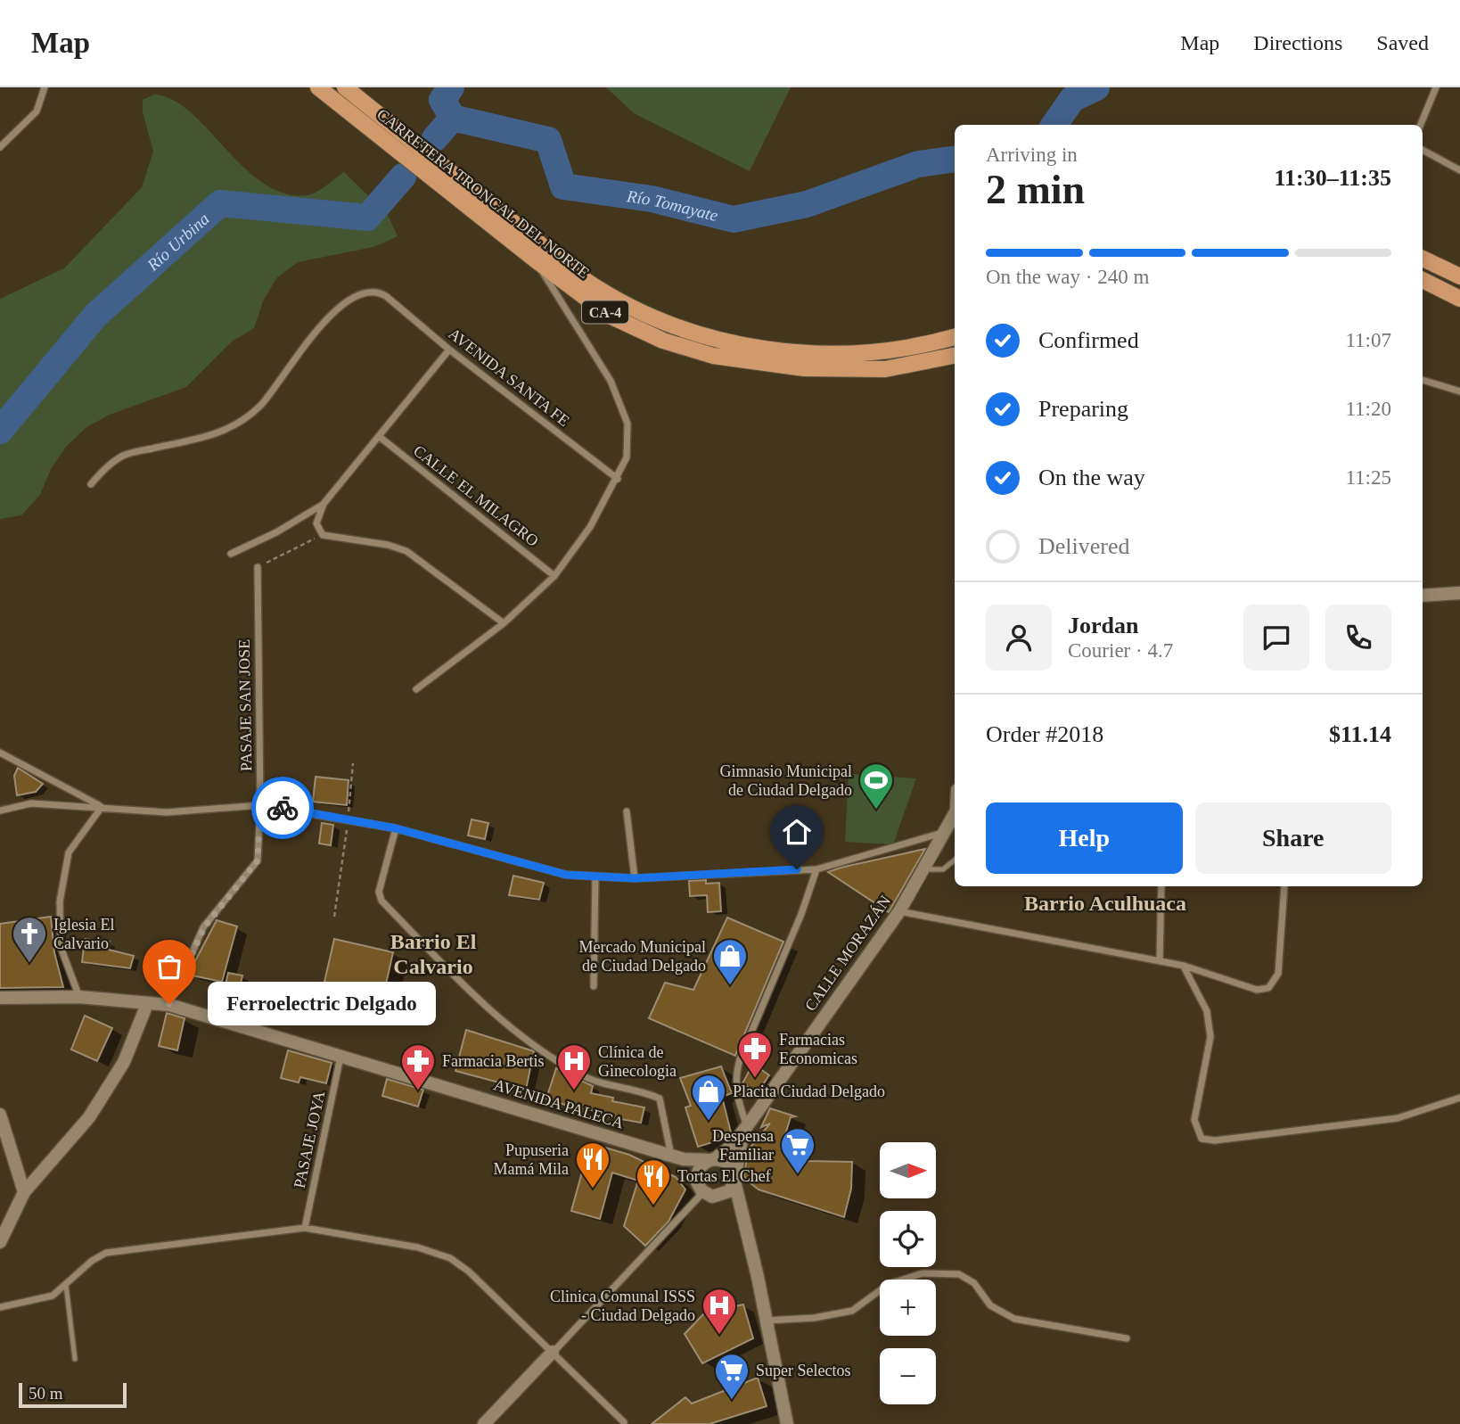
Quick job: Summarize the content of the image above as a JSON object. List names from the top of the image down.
{
  "streets": {
    "main road": [
      "CARRETERA TRONCAL DEL NORTE",
      "CA-4",
      "CALLE MORAZÁN",
      "AVENIDA PALECA"
    ],
    "street": [
      "AVENIDA SANTA FE",
      "CALLE EL MILAGRO",
      "PASAJE SAN JOSE",
      "PASAJE JOYA"
    ]
  },
  "crossings": [
    ["PASAJE SAN JOSE", "AVENIDA PALECA"],
    ["CALLE MORAZÁN", "AVENIDA PALECA"],
    ["AVENIDA PALECA", "PASAJE JOYA"]
  ],
  "districts": ["Barrio Aculhuaca", "Barrio El Calvario"],
  "water": ["Río Tomayate", "Río Urbina"],
  "places": {
    "sports": ["Gimnasio Municipal de Ciudad Delgado"],
    "church": ["Iglesia El Calvario"],
    "shop": ["Mercado Municipal de Ciudad Delgado", "Placita Ciudad Delgado"],
    "other": ["Ferroelectric Delgado"],
    "pharmacy": ["Farmacias Economicas", "Farmacia Bertis"],
    "hospital": ["Clínica de Ginecologia", "Clinica Comunal ISSS - Ciudad Delgado"],
    "supermarket": ["Despensa Familiar", "Super Selectos"],
    "restaurant": ["Pupuseria Mamá Mila", "Tortas El Chef"]
  },
  "scale_bar": "50 m",
  "north": "right",
  "page": {
    "header": "Map",
    "nav": ["Map", "Directions", "Saved"],
    "heading": ["2 min", "Arriving in", "11:30–11:35"],
    "panel": [
      "Jordan",
      "Courier · 4.7",
      "Order #2018",
      "$11.14"
    ],
    "bar": "On the way · 240 m",
    "list": [
      ["Confirmed", "11:07"],
      ["Preparing", "11:20"],
      ["On the way", "11:25"],
      "Delivered"
    ],
    "buttons": ["Help", "Share"],
    "bubble": "Ferroelectric Delgado",
    "map_buttons": ["+", "−"],
    "scale": "50 m"
  }
}
